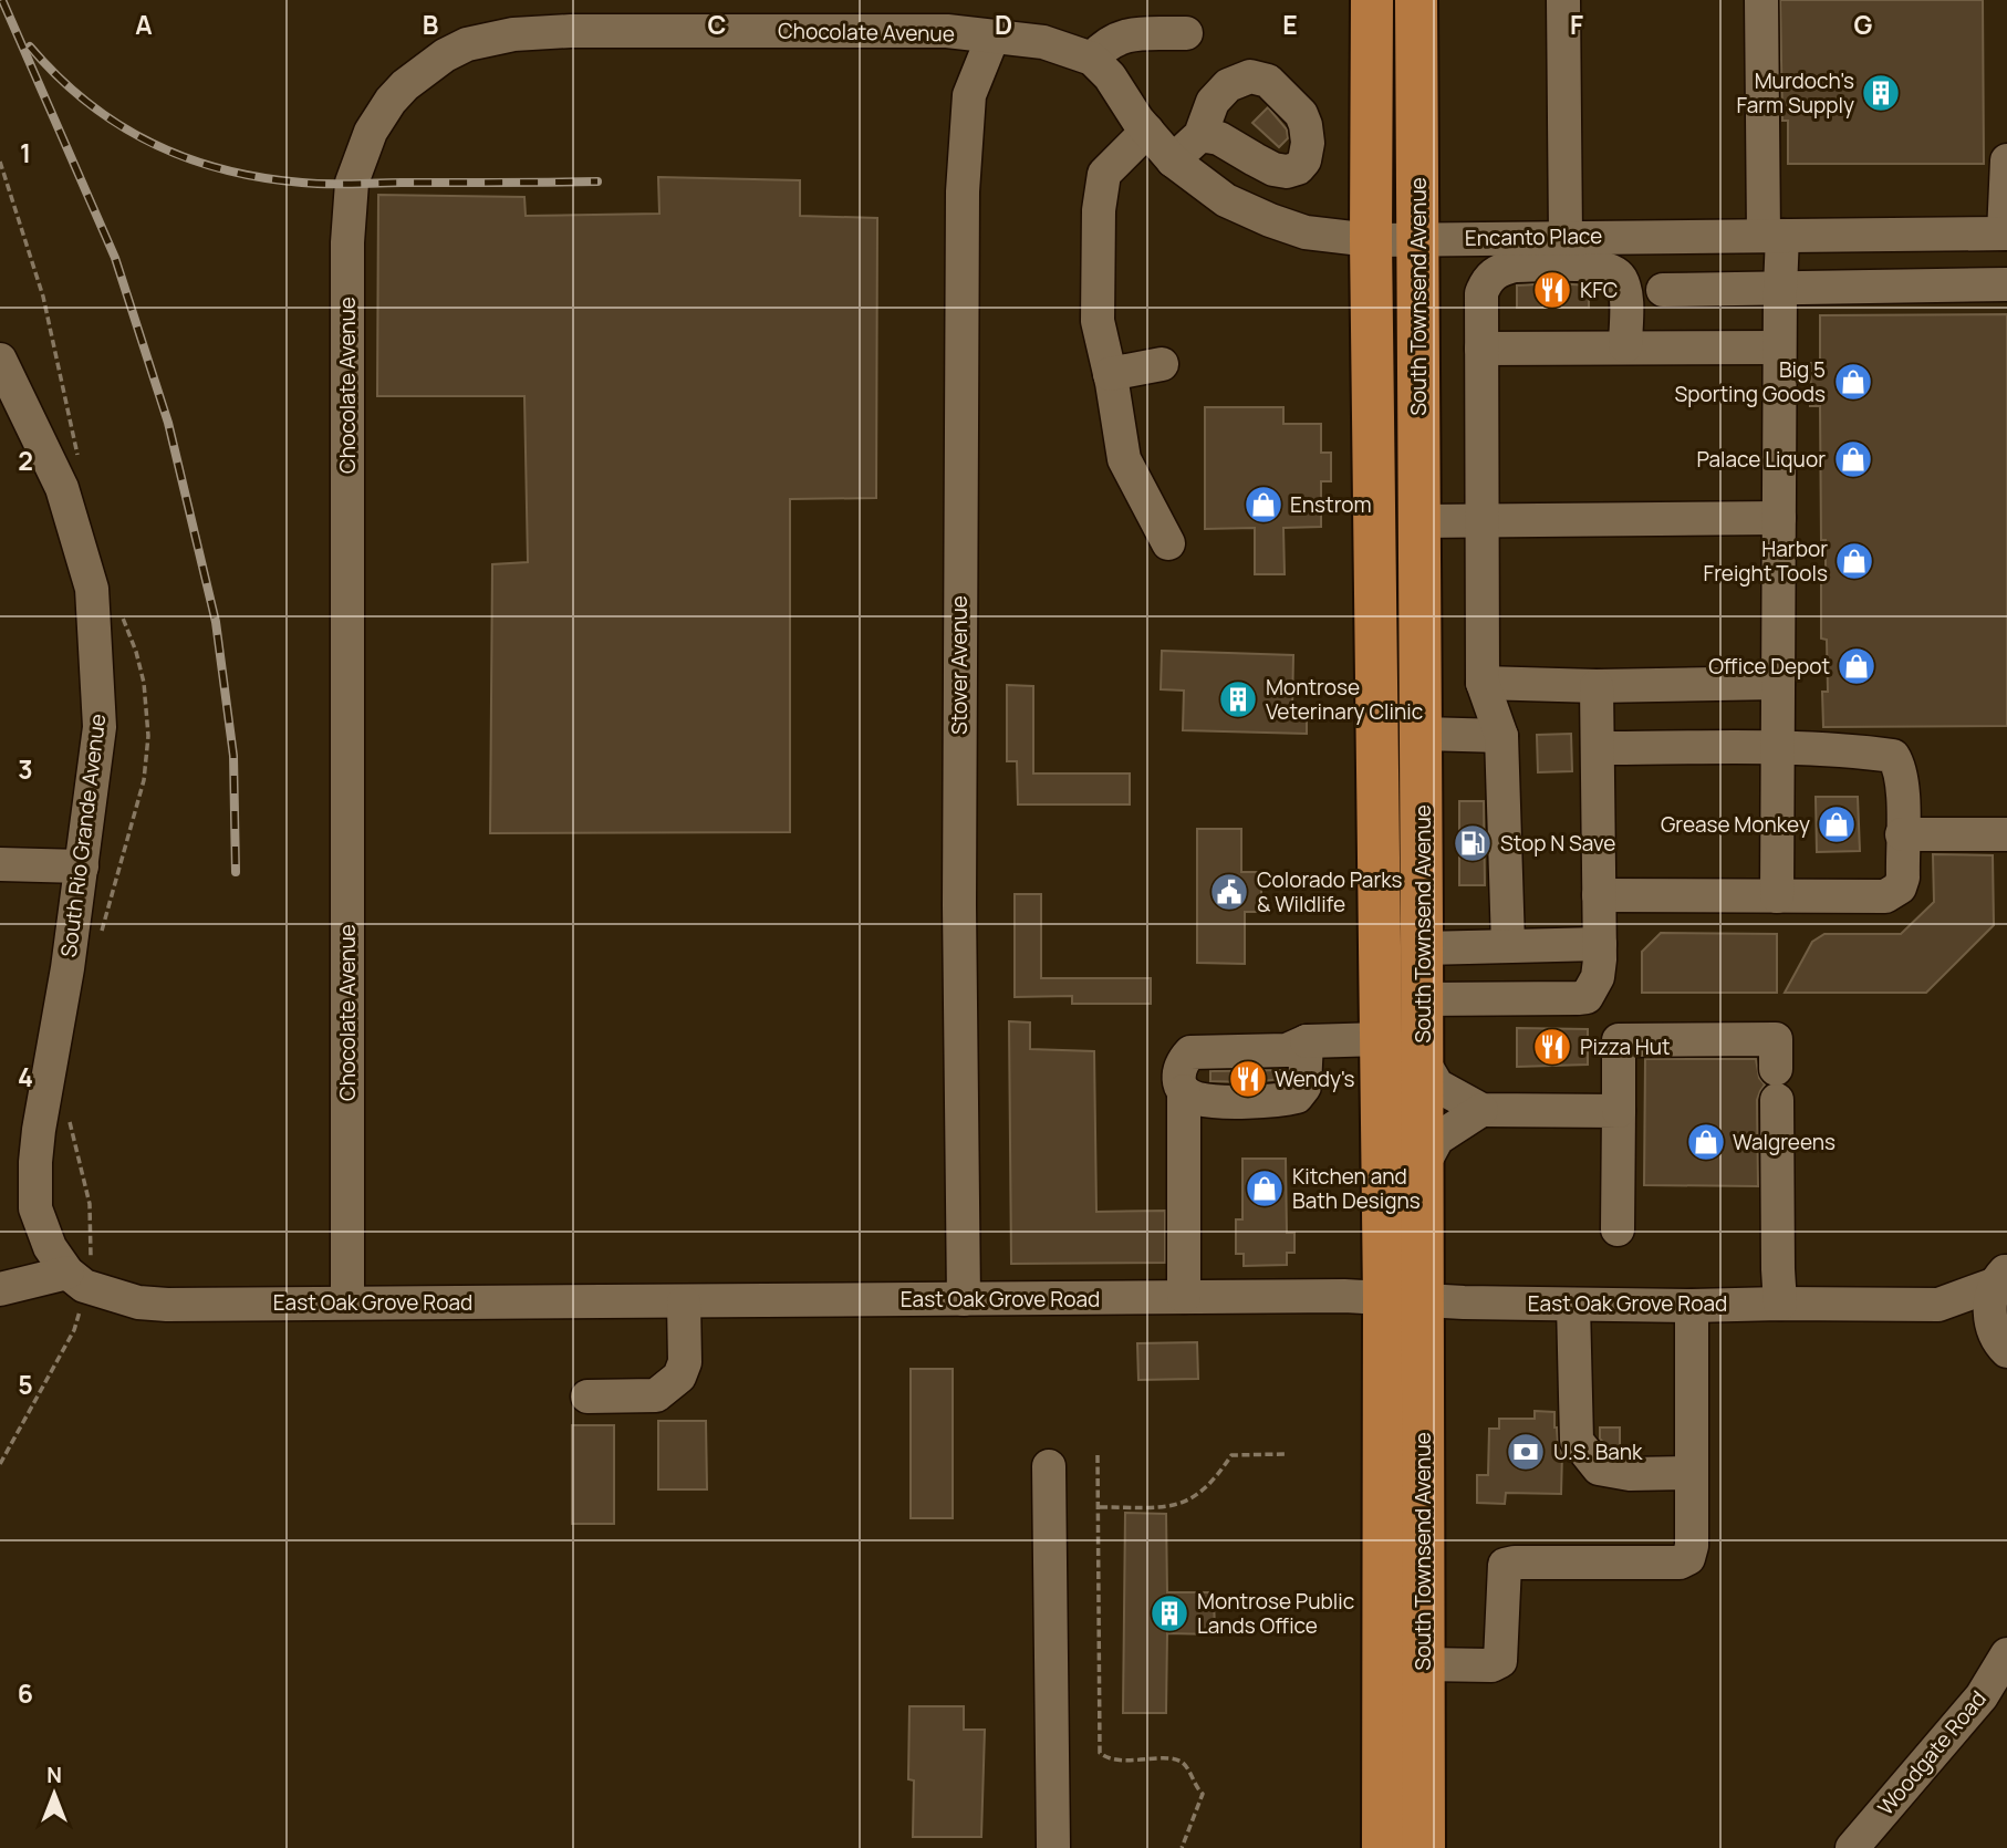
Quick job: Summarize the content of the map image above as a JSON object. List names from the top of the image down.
{
  "streets": {
    "highway": ["South Townsend Avenue"],
    "street": [
      "Chocolate Avenue",
      "Encanto Place",
      "Stover Avenue",
      "South Rio Grande Avenue",
      "East Oak Grove Road",
      "Woodgate Road"
    ]
  },
  "crossings": [
    ["Chocolate Avenue", "Encanto Place"],
    ["Chocolate Avenue", "Stover Avenue"],
    ["Chocolate Avenue", "East Oak Grove Road"],
    ["Encanto Place", "South Townsend Avenue"],
    ["Encanto Place", "Stover Avenue"],
    ["South Townsend Avenue", "East Oak Grove Road"],
    ["Stover Avenue", "East Oak Grove Road"],
    ["South Rio Grande Avenue", "East Oak Grove Road"]
  ],
  "places": {
    "building": ["Murdoch's Farm Supply", "Montrose Veterinary Clinic", "Montrose Public Lands Office"],
    "restaurant": ["KFC", "Pizza Hut", "Wendy's"],
    "shop": [
      "Big 5 Sporting Goods",
      "Palace Liquor",
      "Enstrom",
      "Harbor Freight Tools",
      "Office Depot",
      "Grease Monkey",
      "Walgreens",
      "Kitchen and Bath Designs"
    ],
    "fuel station": ["Stop N Save"],
    "public building": ["Colorado Parks & Wildlife"],
    "bank": ["U.S. Bank"]
  },
  "north": "top",
  "grid": {
    "columns": [
      "A",
      "B",
      "C",
      "D",
      "E",
      "F",
      "G"
    ],
    "rows": [
      "1",
      "2",
      "3",
      "4",
      "5",
      "6"
    ]
  }
}
